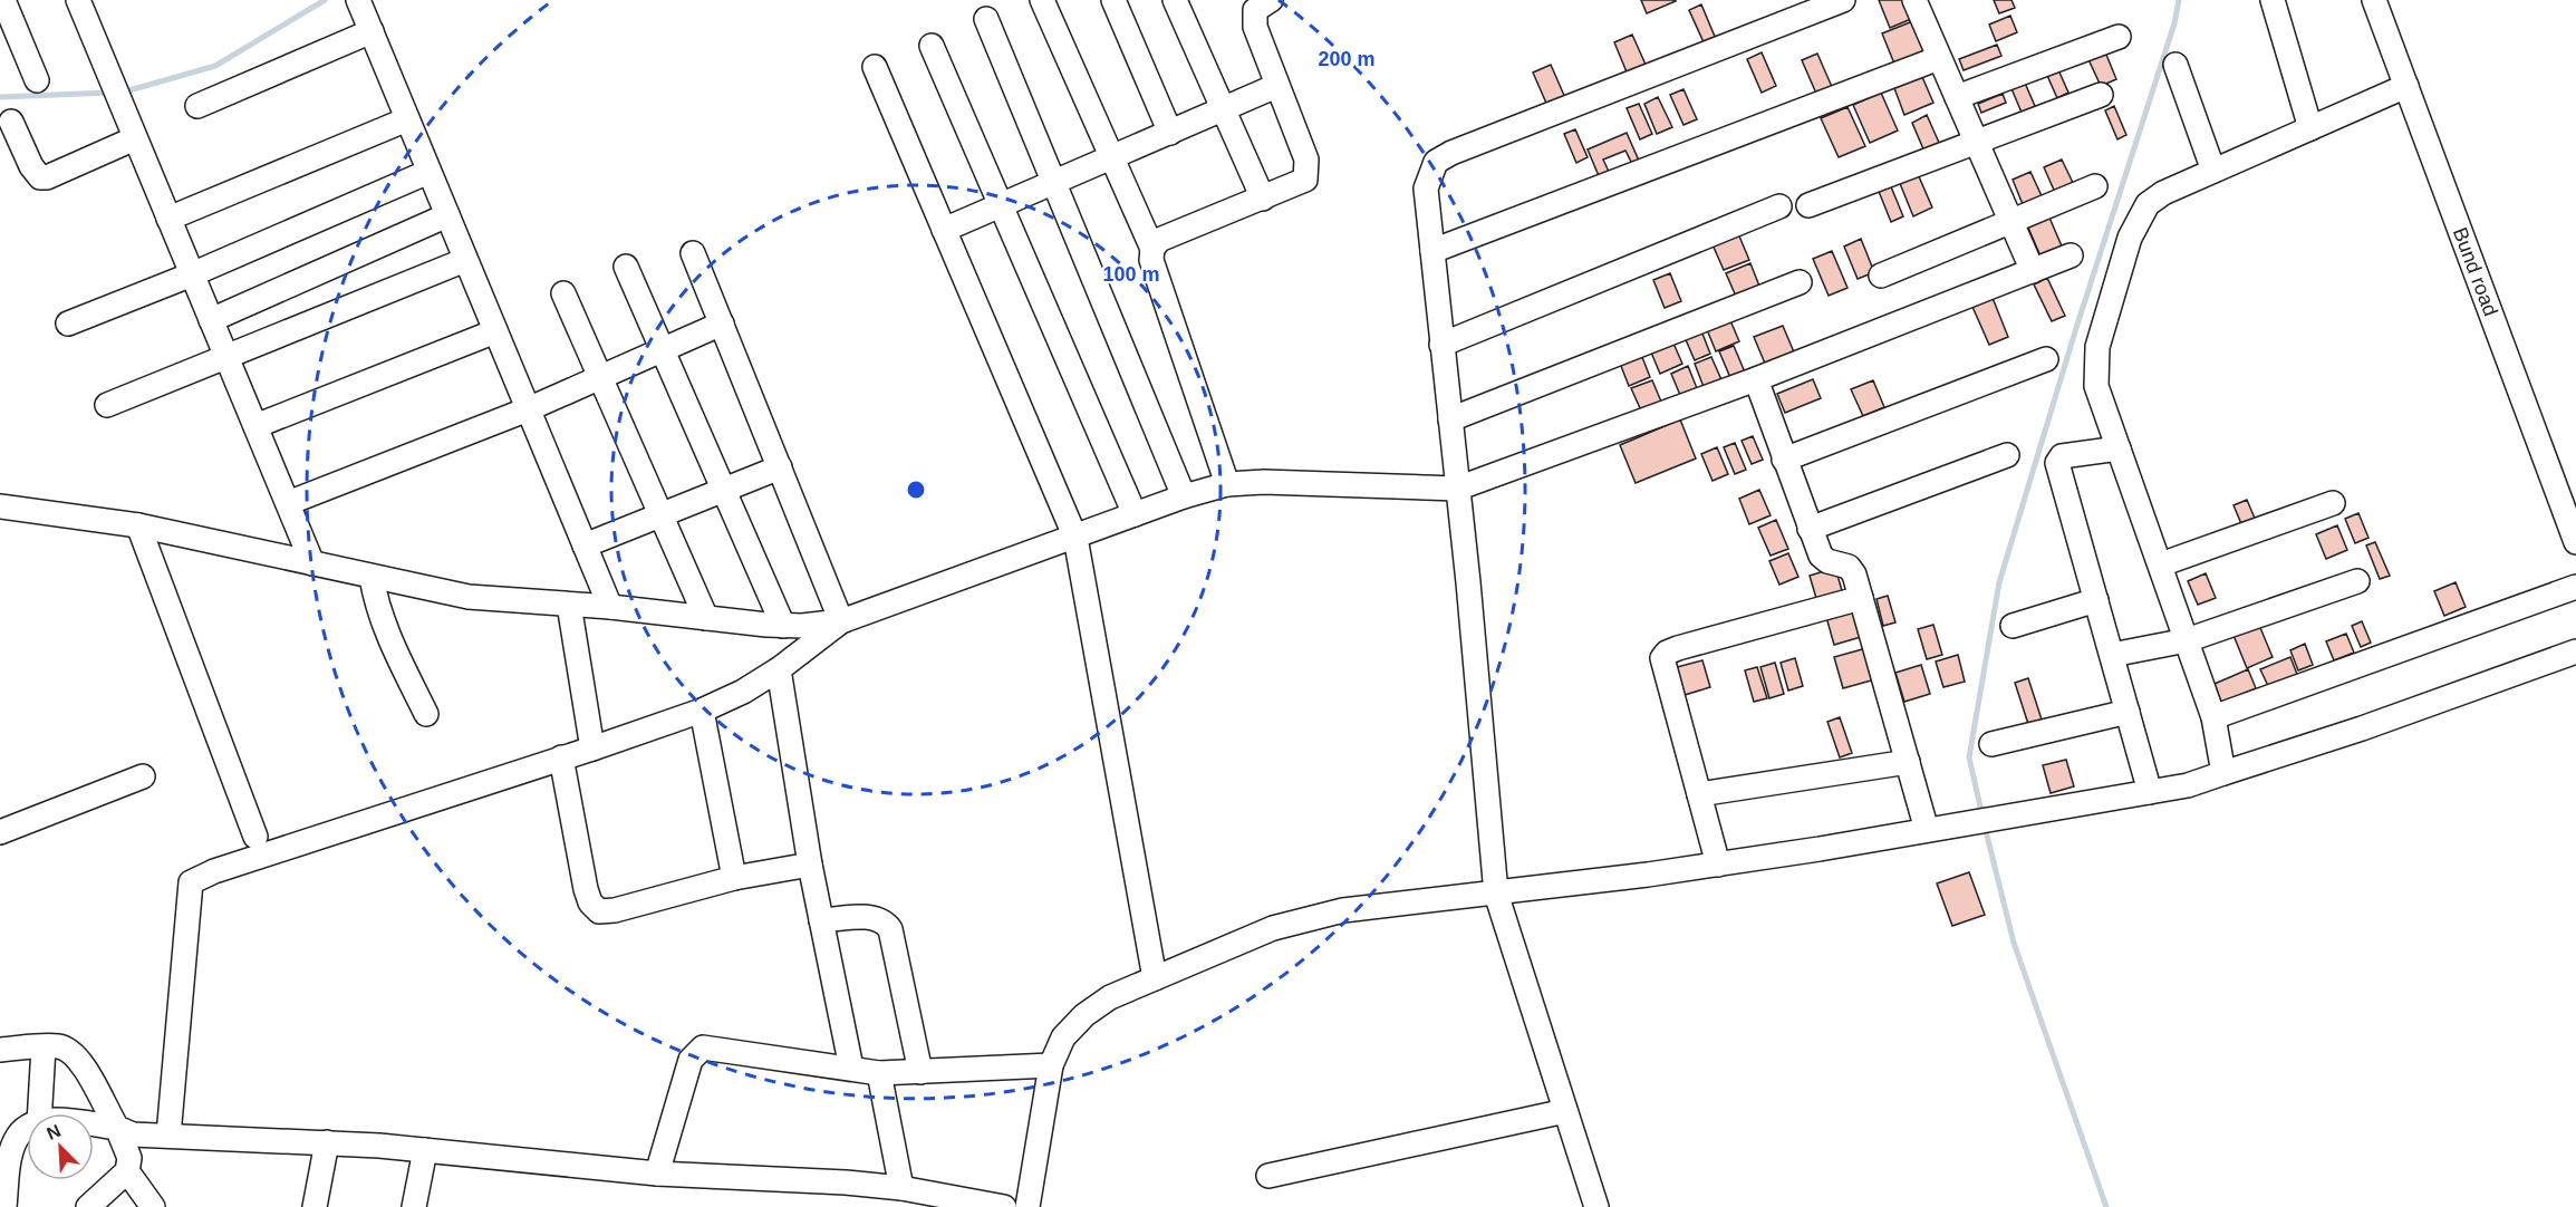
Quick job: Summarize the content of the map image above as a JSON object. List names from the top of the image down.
{
  "streets": {
    "street": ["Bund road"]
  },
  "north": "top left",
  "rings": ["200 m", "100 m"]
}
